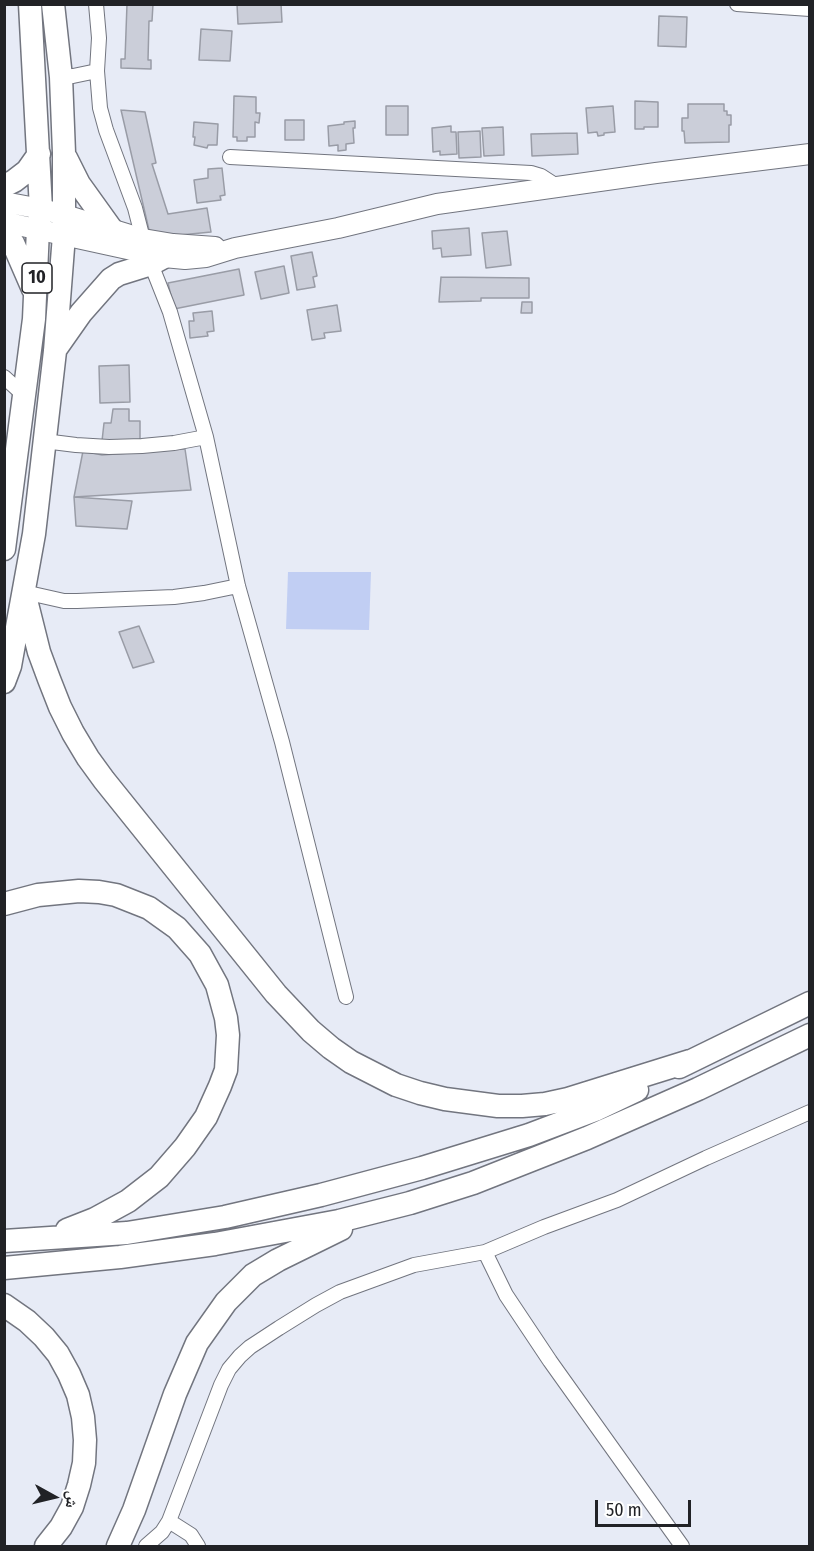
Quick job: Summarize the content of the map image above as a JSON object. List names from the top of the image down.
{
  "streets": {
    "highway": ["10"]
  },
  "scale_bar": "50 m",
  "north": "right"
}
